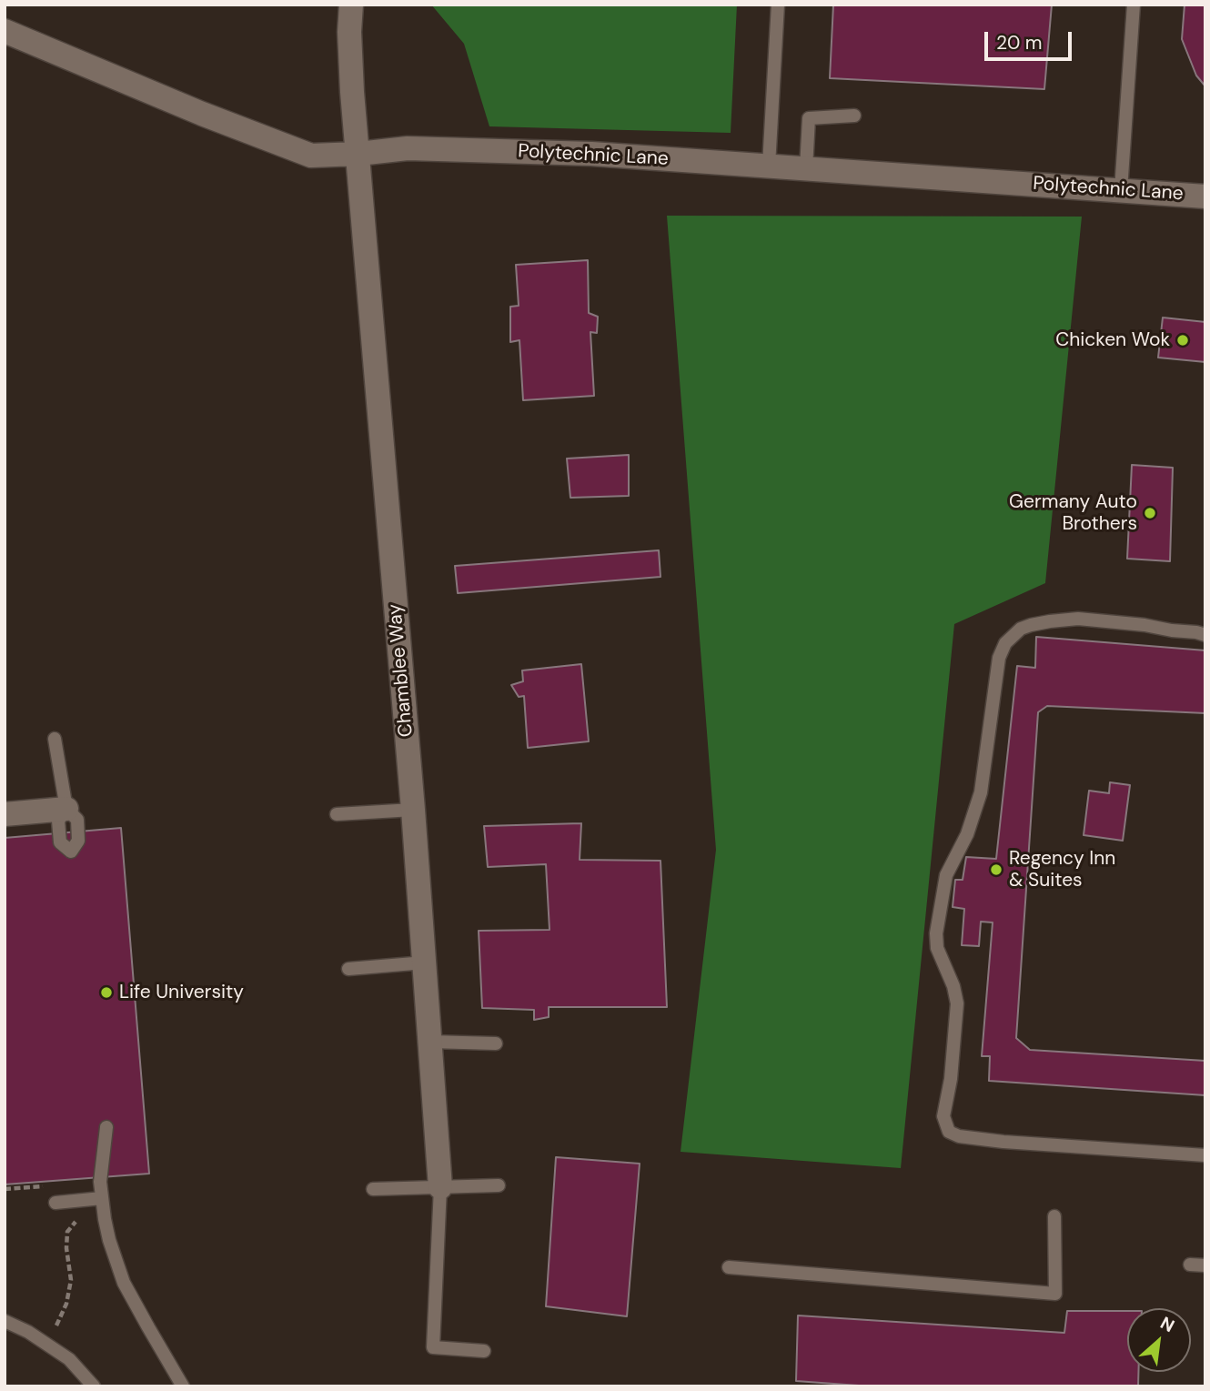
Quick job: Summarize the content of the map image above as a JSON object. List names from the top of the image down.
{
  "streets": {
    "street": ["Polytechnic Lane", "Chamblee Way"]
  },
  "crossings": [
    ["Polytechnic Lane", "Chamblee Way"]
  ],
  "places": [
    "Chicken Wok",
    "Germany Auto Brothers",
    "Regency Inn & Suites",
    "Life University"
  ],
  "scale_bar": "20 m",
  "north": "top right"
}
